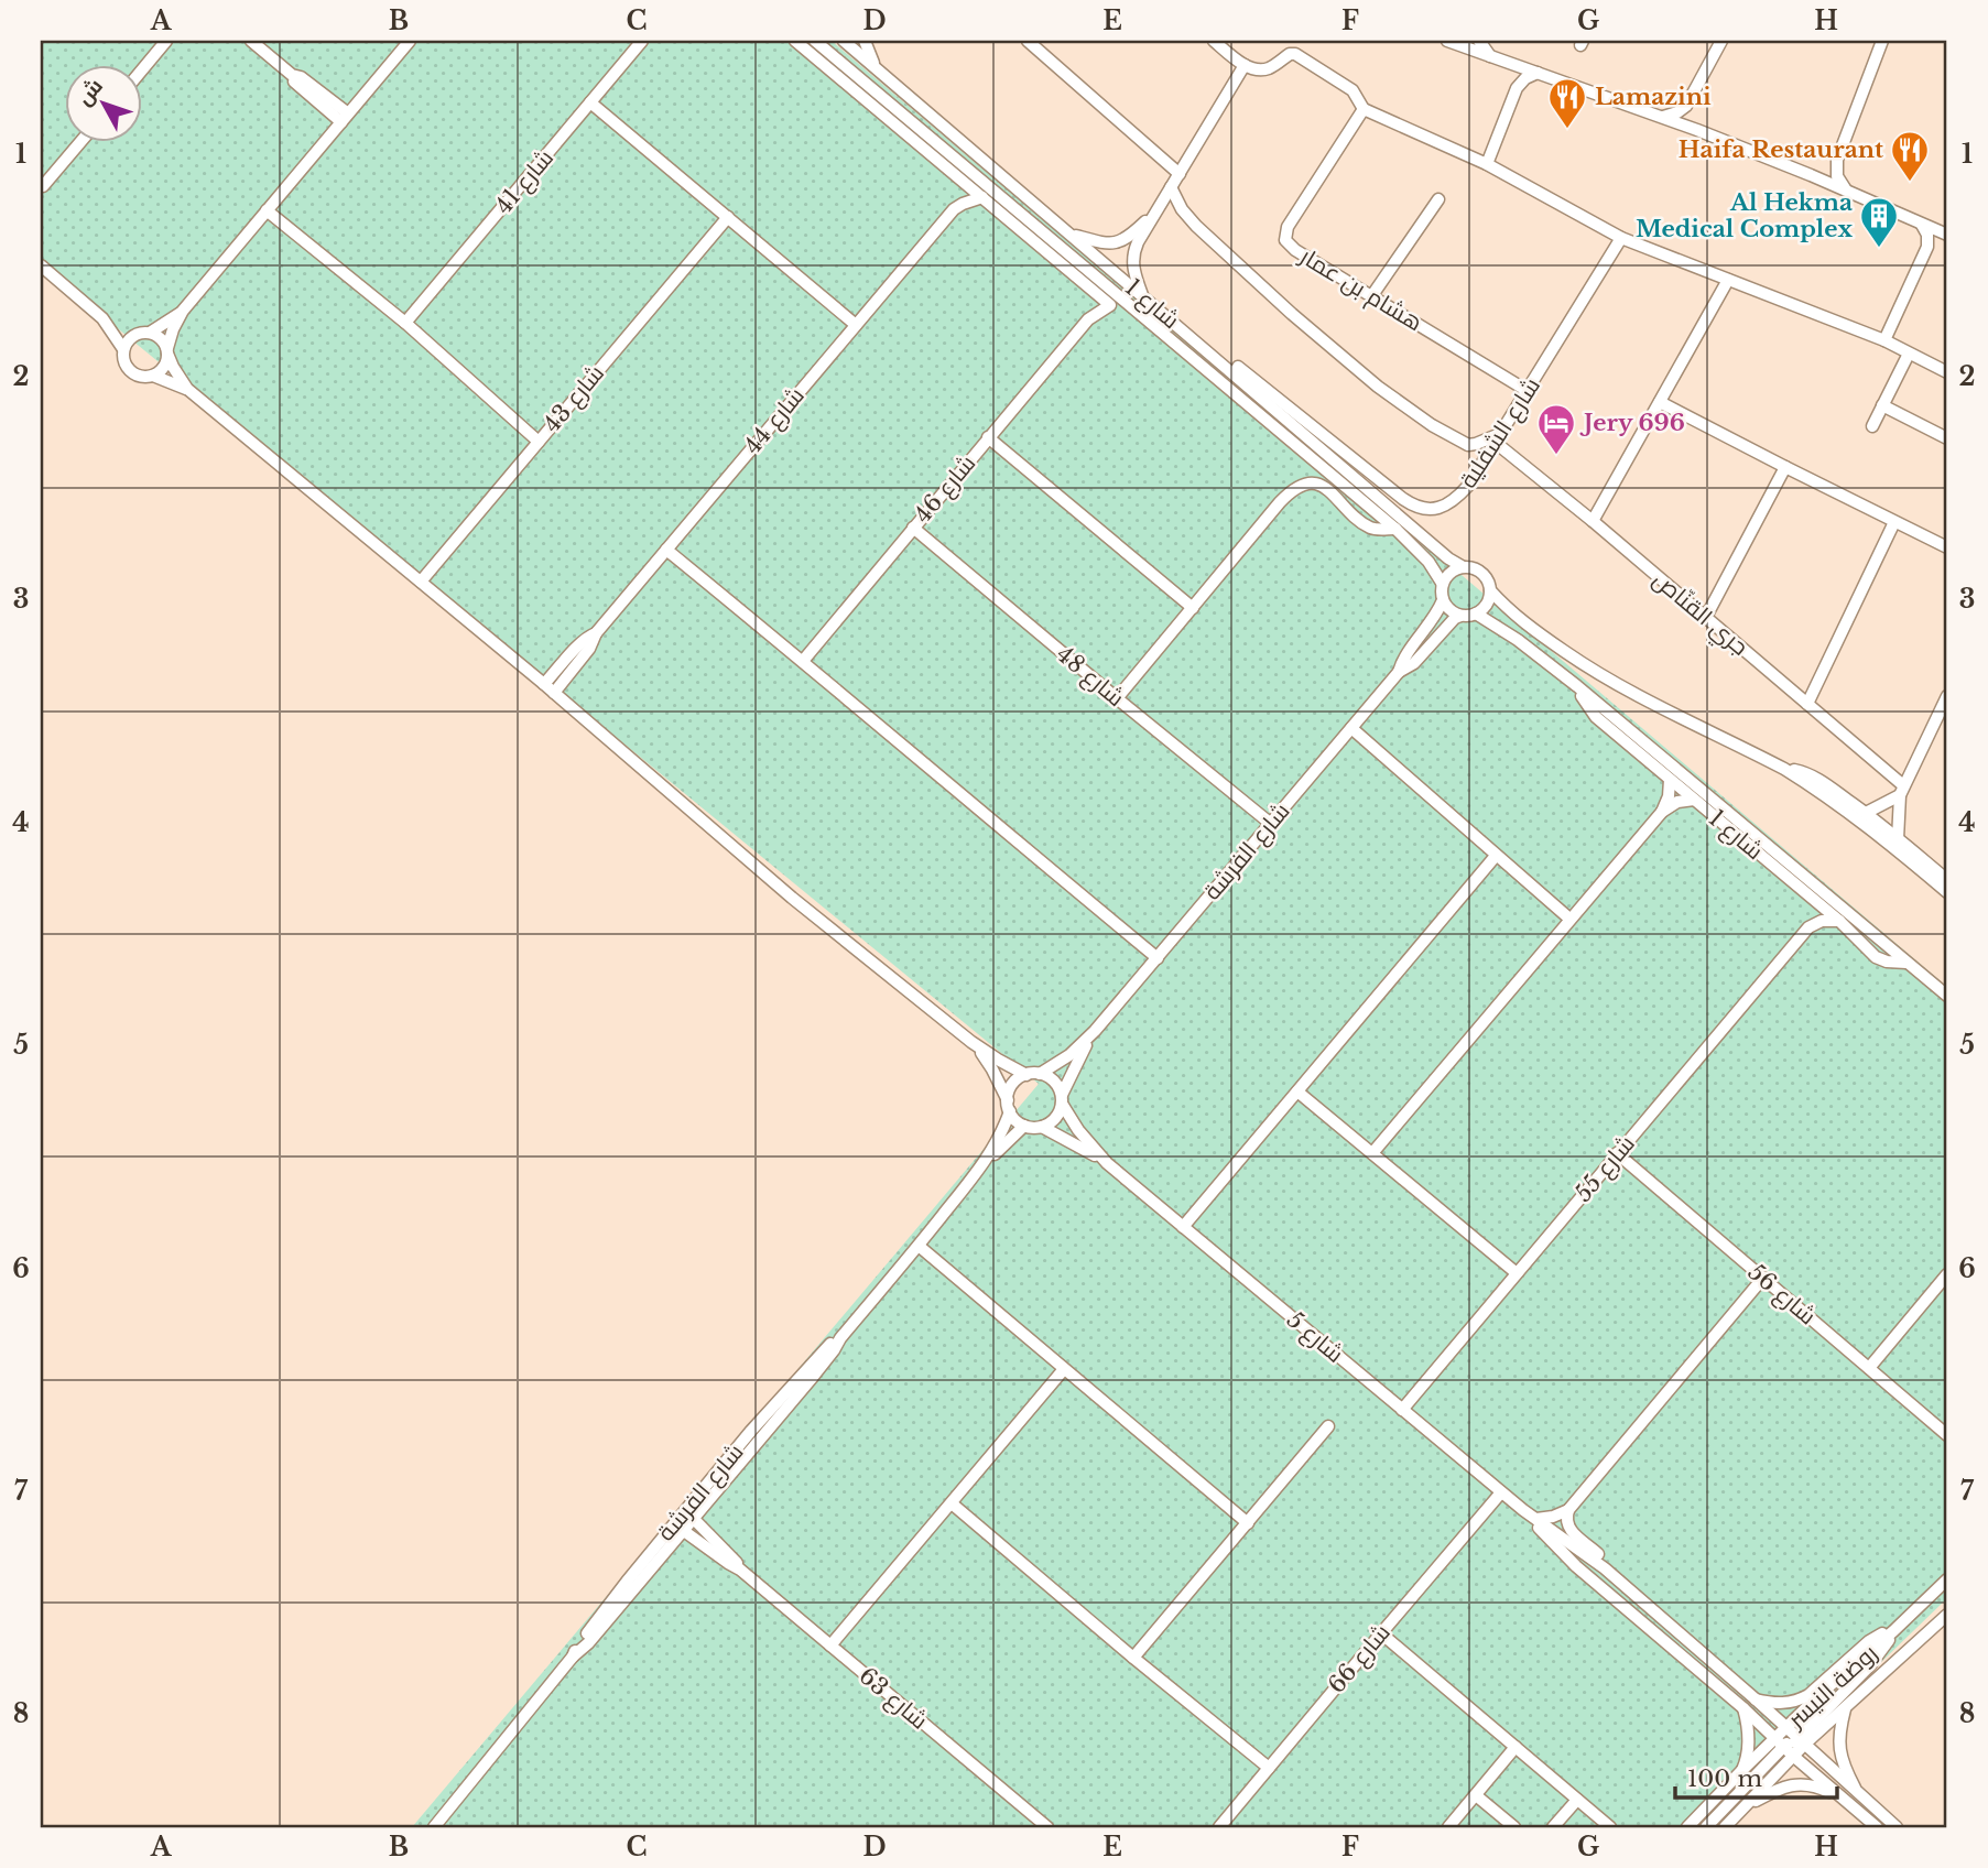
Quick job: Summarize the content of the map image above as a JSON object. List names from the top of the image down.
{
  "streets": {
    "street": [
      "شارع 41",
      "هشام بن عمار",
      "شارع 1",
      "شارع 43",
      "شارع 44",
      "شارع الشفلية",
      "شارع 46",
      "جري القنّاص",
      "شارع 48",
      "شارع الفرشة",
      "شارع 55",
      "شارع 56",
      "شارع 5",
      "شارع 66",
      "روضة النيسر",
      "شارع 63"
    ]
  },
  "crossings": [
    ["هشام بن عمار", "شارع الشفلية"],
    ["شارع 1", "شارع 44"],
    ["شارع 1", "شارع الشفلية"],
    ["شارع 1", "شارع 46"],
    ["شارع 1", "شارع الفرشة"],
    ["شارع الشفلية", "جري القنّاص"],
    ["شارع 46", "شارع 48"],
    ["شارع 48", "شارع الفرشة"],
    ["شارع الفرشة", "شارع 5"],
    ["شارع الفرشة", "شارع 63"],
    ["شارع 55", "شارع 56"],
    ["شارع 55", "شارع 5"],
    ["شارع 5", "شارع 66"]
  ],
  "places": {
    "restaurant": ["Lamazini", "Haifa Restaurant"],
    "building": ["Al Hekma Medical Complex"],
    "hotel": ["Jery 696"]
  },
  "scale_bar": "100 m",
  "north": "top left",
  "grid": {
    "columns": [
      "A",
      "B",
      "C",
      "D",
      "E",
      "F",
      "G",
      "H"
    ],
    "rows": [
      "1",
      "2",
      "3",
      "4",
      "5",
      "6",
      "7",
      "8"
    ]
  }
}
